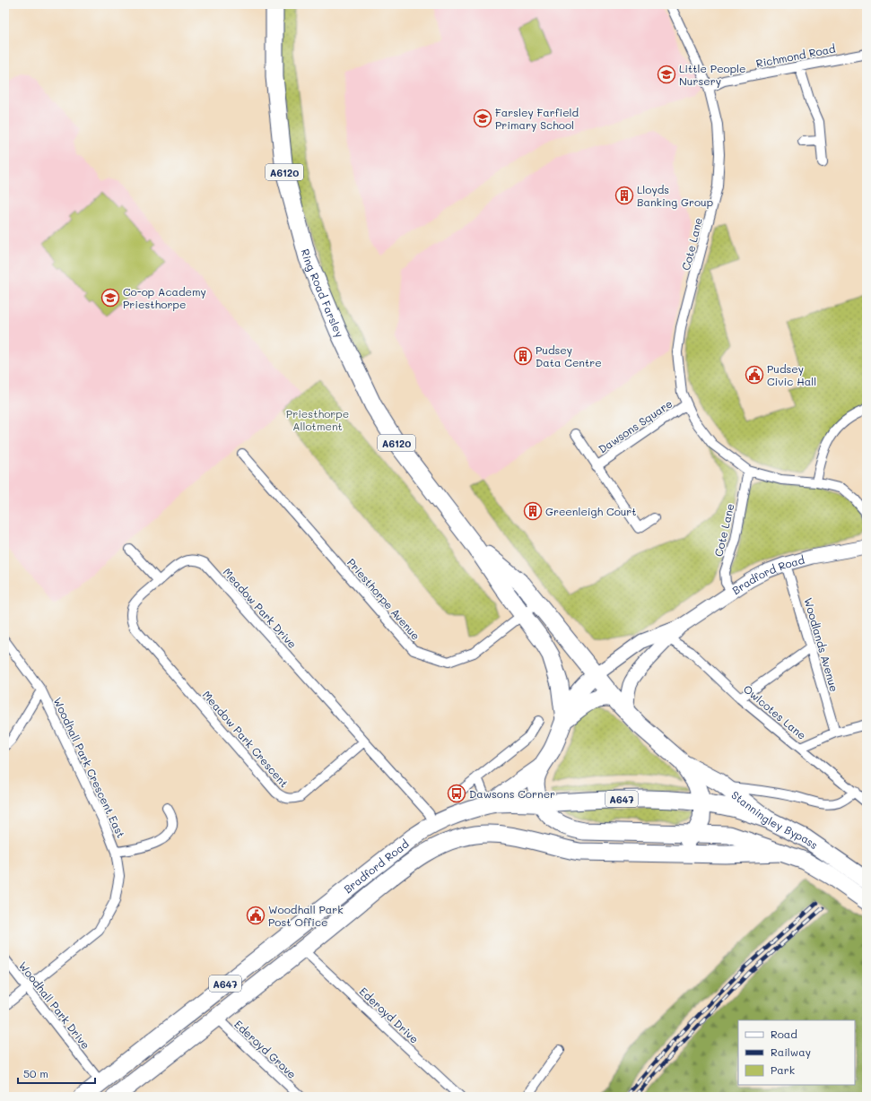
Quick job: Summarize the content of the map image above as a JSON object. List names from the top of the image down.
{
  "streets": {
    "highway": [
      "A6120",
      "Ring Road Farsley",
      "Bradford Road",
      "A647",
      "Stanningley Bypass"
    ],
    "street": [
      "Richmond Road",
      "Cote Lane",
      "Dawsons Square",
      "Priesthorpe Avenue",
      "Meadow Park Drive",
      "Woodlands Avenue",
      "Owlcotes Lane",
      "Meadow Park Crescent",
      "Woodhall Park Crescent East",
      "Woodhall Park Drive",
      "Ederoyd Drive",
      "Ederoyd Grove"
    ]
  },
  "crossings": [
    ["Richmond Road", "Cote Lane"],
    ["A6120", "Ring Road Farsley"],
    ["A6120", "Bradford Road"],
    ["A6120", "Priesthorpe Avenue"],
    ["Cote Lane", "Dawsons Square"],
    ["Cote Lane", "Bradford Road"],
    ["Bradford Road", "Woodlands Avenue"],
    ["Bradford Road", "Owlcotes Lane"],
    ["Bradford Road", "A647"],
    ["Bradford Road", "Woodhall Park Drive"],
    ["Bradford Road", "Ederoyd Drive"],
    ["Bradford Road", "Ederoyd Grove"],
    ["Meadow Park Drive", "Meadow Park Crescent"],
    ["Woodhall Park Crescent East", "Woodhall Park Drive"],
    ["A647", "Stanningley Bypass"]
  ],
  "parks": ["Priesthorpe Allotment"],
  "places": {
    "school or university": ["Little People Nursery", "Farsley Farfield Primary School", "Co-op Academy Priesthorpe"],
    "building": ["Lloyds Banking Group", "Pudsey Data Centre", "Greenleigh Court"],
    "public building": ["Pudsey Civic Hall", "Woodhall Park Post Office"],
    "bus stop": ["Dawsons Corner"]
  },
  "legend": ["Road", "Railway", "Park"],
  "scale_bar": "50 m"
}
